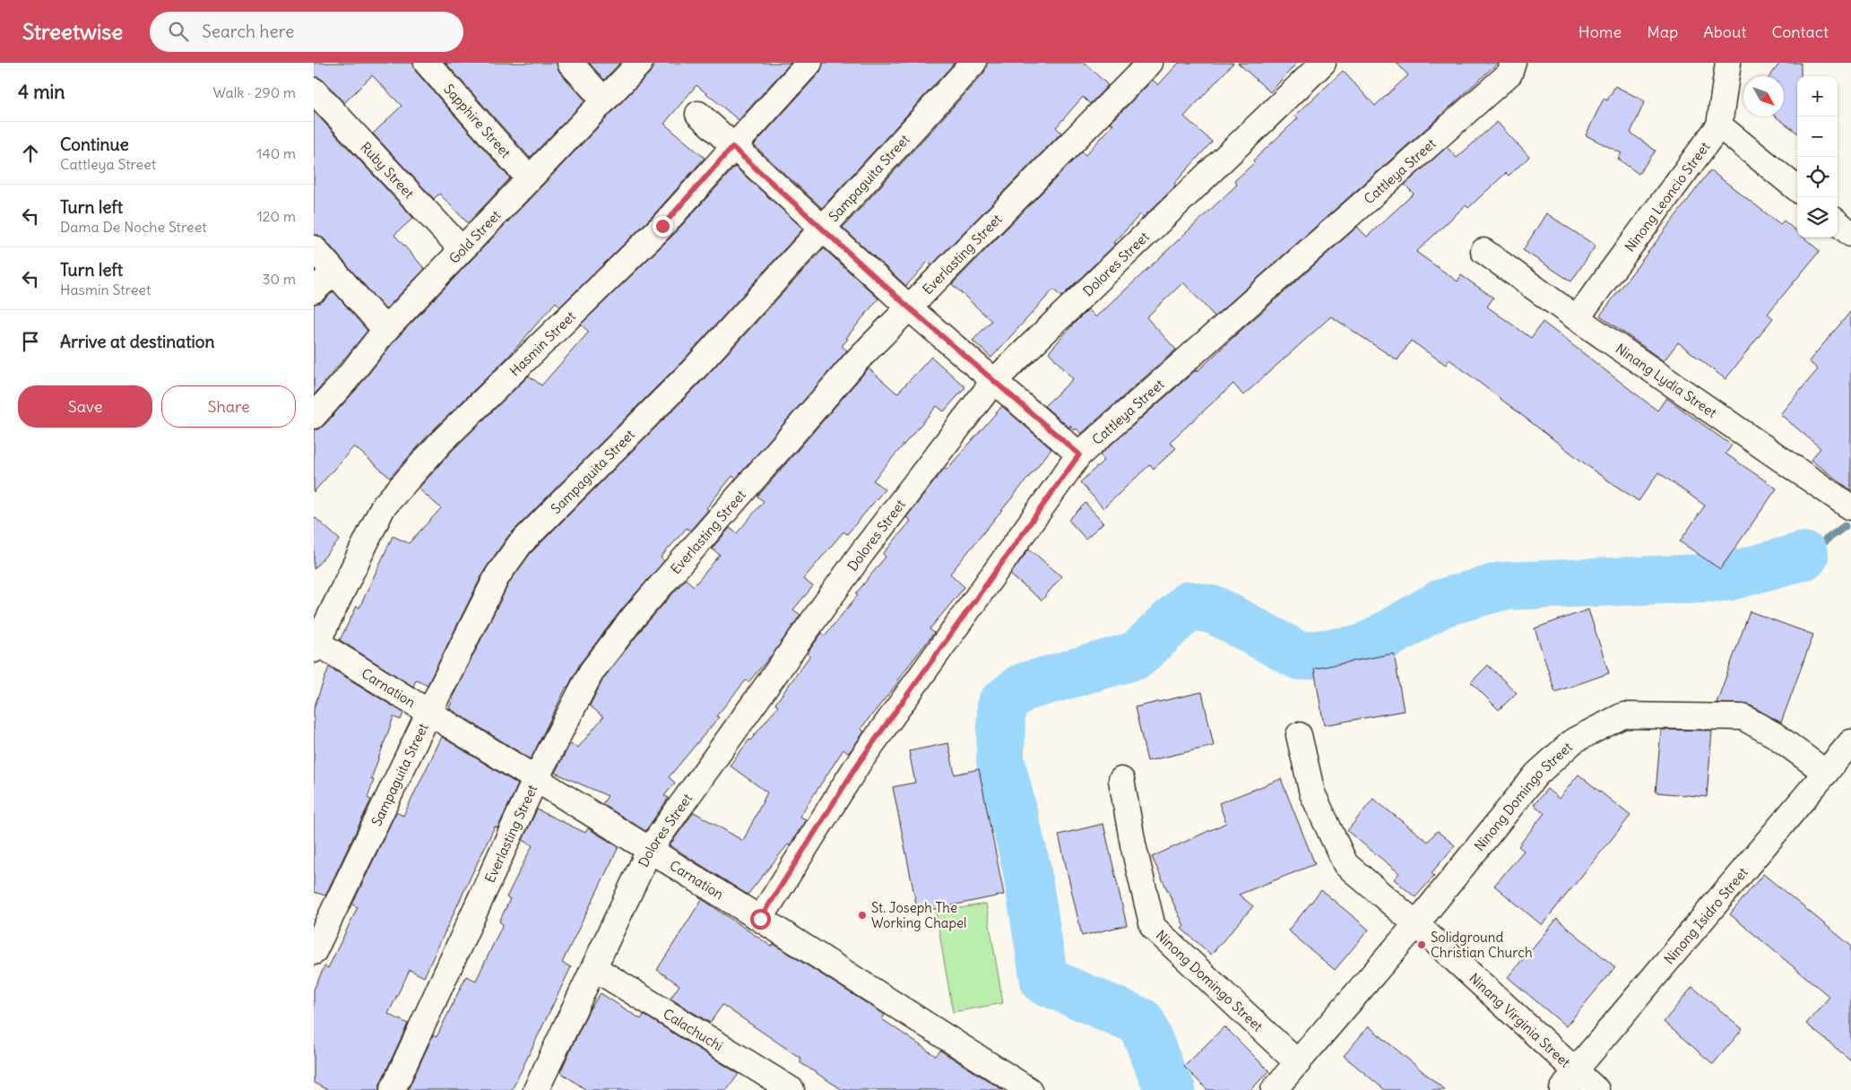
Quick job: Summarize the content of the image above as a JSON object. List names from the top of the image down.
{
  "streets": {
    "street": [
      "Sapphire Street",
      "Ruby Street",
      "Cattleya Street",
      "Sampaguita Street",
      "Ninong Leoncio Street",
      "Gold Street",
      "Everlasting Street",
      "Dolores Street",
      "Hasmin Street",
      "Ninang Lydia Street",
      "Carnation",
      "Ninong Domingo Street",
      "Ninong Isidro Street",
      "Ninang Virginia Street",
      "Calachuchi"
    ]
  },
  "crossings": [
    ["Sapphire Street", "Gold Street"],
    ["Ruby Street", "Gold Street"],
    ["Cattleya Street", "Carnation"],
    ["Sampaguita Street", "Carnation"],
    ["Ninong Leoncio Street", "Ninang Lydia Street"],
    ["Everlasting Street", "Carnation"],
    ["Dolores Street", "Carnation"],
    ["Dolores Street", "Calachuchi"],
    ["Hasmin Street", "Carnation"],
    ["Ninong Domingo Street", "Ninong Isidro Street"],
    ["Ninong Domingo Street", "Ninang Virginia Street"],
    ["Ninong Isidro Street", "Ninang Virginia Street"]
  ],
  "places": ["St. Joseph The Working Chapel", "Solidground Christian Church"],
  "north": "bottom right",
  "page": {
    "header": "Streetwise",
    "search": "Search here",
    "nav": [
      "Home",
      "Map",
      "About",
      "Contact"
    ],
    "heading": ["4 min", "Walk · 290 m"],
    "map_buttons": ["+", "−"],
    "list": [
      ["Continue", "Cattleya Street", "140 m"],
      ["Turn left", "Dama De Noche Street", "120 m"],
      ["Turn left", "Hasmin Street", "30 m"],
      "Arrive at destination"
    ],
    "buttons": ["Save", "Share"]
  }
}
